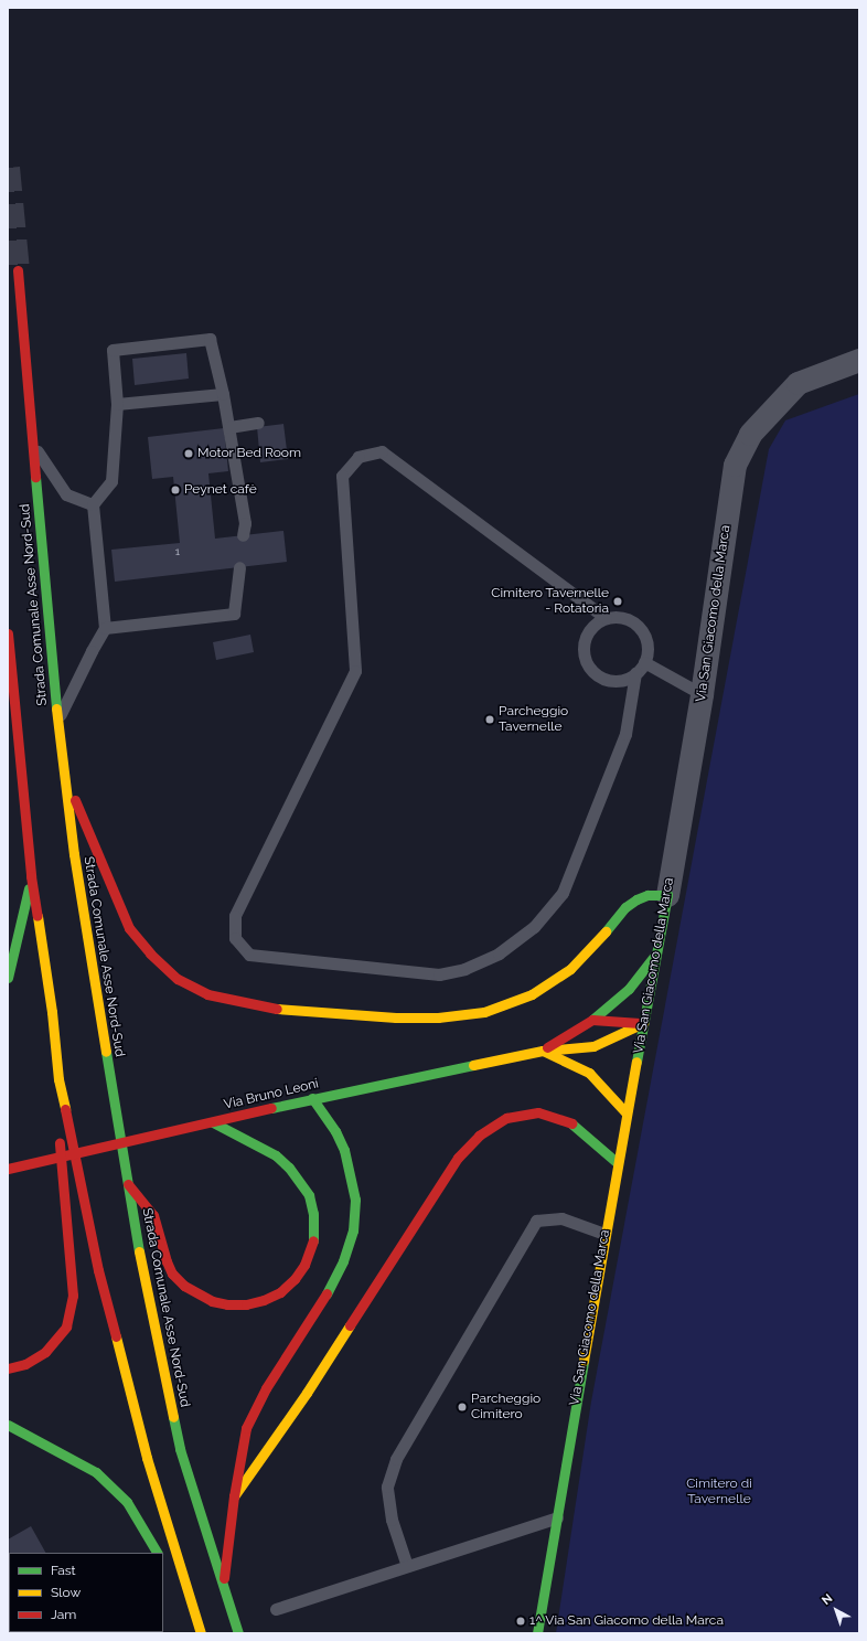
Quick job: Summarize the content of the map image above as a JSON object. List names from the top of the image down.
{
  "streets": {
    "main road": ["Strada Comunale Asse Nord-Sud", "Via San Giacomo della Marca", "Via Bruno Leoni"]
  },
  "crossings": [
    ["Via San Giacomo della Marca", "Via Bruno Leoni"]
  ],
  "parks": ["Cimitero di Tavernelle"],
  "places": [
    "Motor Bed Room",
    "Peynet cafè",
    "Cimitero Tavernelle - Rotatoria",
    "Parcheggio Tavernelle",
    "Parcheggio Cimitero",
    "1^ Via San Giacomo della Marca"
  ],
  "house_numbers": ["1"],
  "legend": ["Fast", "Slow", "Jam"],
  "north": "top left"
}
